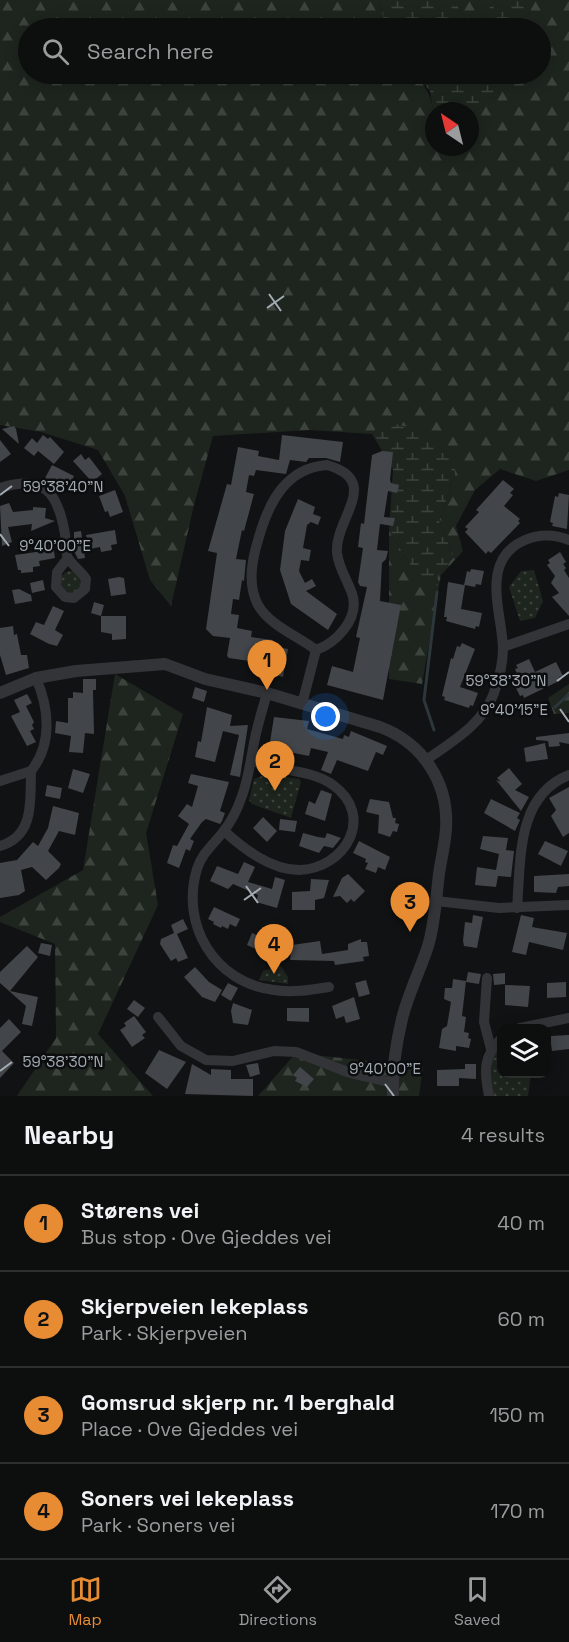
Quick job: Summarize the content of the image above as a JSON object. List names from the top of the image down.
{
  "north": "top left",
  "page": {
    "search": "Search here",
    "pins": [
      "1",
      "2",
      "3",
      "4"
    ],
    "heading": ["Nearby", "4 results"],
    "list": [
      {
        "mark": "1",
        "name": "Størens vei",
        "note": "Bus stop · Ove Gjeddes vei",
        "value": "40 m"
      },
      {
        "mark": "2",
        "name": "Skjerpveien lekeplass",
        "note": "Park · Skjerpveien",
        "value": "60 m"
      },
      {
        "mark": "3",
        "name": "Gomsrud skjerp nr. 1 berghald",
        "note": "Place · Ove Gjeddes vei",
        "value": "150 m"
      },
      {
        "mark": "4",
        "name": "Soners vei lekeplass",
        "note": "Park · Soners vei",
        "value": "170 m"
      }
    ],
    "nav": ["Map", "Directions", "Saved"]
  },
  "coordinates": [
    "59°38'40\"N",
    "9°40'00\"E",
    "59°38'30\"N",
    "9°40'15\"E"
  ]
}
